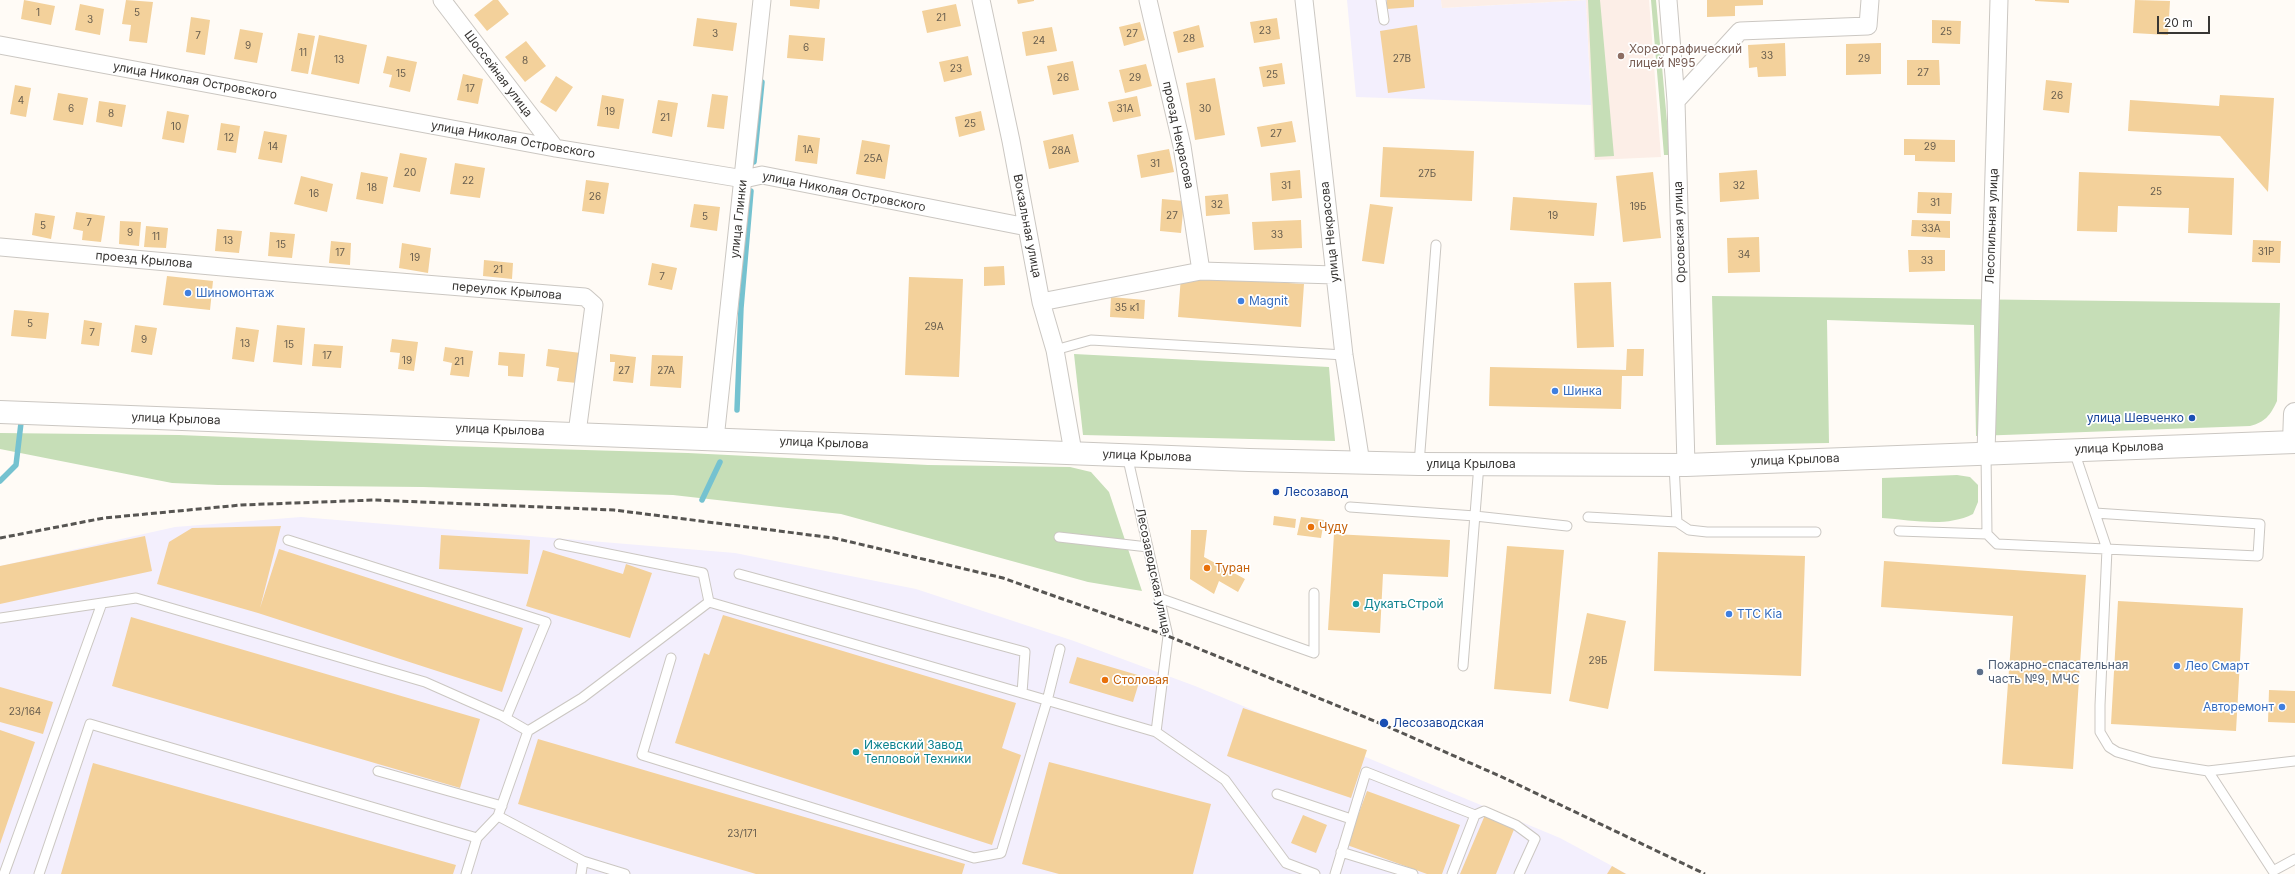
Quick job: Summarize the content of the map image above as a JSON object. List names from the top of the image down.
{
  "streets": {
    "main road": ["улица Крылова"],
    "street": [
      "Шоссейная улица",
      "улица Николая Островского",
      "проезд Некрасова",
      "улица Глинки",
      "Вокзальная улица",
      "Лесопильная улица",
      "улица Некрасова",
      "Орсовская улица",
      "проезд Крылова",
      "переулок Крылова"
    ],
    "lane": ["Лесозаводская улица"]
  },
  "crossings": [
    ["Шоссейная улица", "улица Николая Островского"],
    ["улица Николая Островского", "улица Глинки"],
    ["улица Николая Островского", "Вокзальная улица"],
    ["улица Глинки", "улица Крылова"],
    ["Вокзальная улица", "улица Крылова"],
    ["Лесопильная улица", "улица Крылова"],
    ["улица Некрасова", "улица Крылова"],
    ["Орсовская улица", "улица Крылова"],
    ["проезд Крылова", "переулок Крылова"],
    ["переулок Крылова", "улица Крылова"],
    ["улица Крылова", "Лесозаводская улица"]
  ],
  "places": [
    "Хореографический лицей №95",
    "Шиномонтаж",
    "Magnit",
    "Шинка",
    "улица Шевченко",
    "Лесозавод",
    "Чуду",
    "Туран",
    "ДукатъСтрой",
    "ТТС Kia",
    "Лео Смарт",
    "Пожарно-спасательная часть №9, МЧС",
    "Столовая",
    "Авторемонт",
    "Лесозаводская",
    "Ижевский Завод Тепловой Техники"
  ],
  "house_numbers": [
    "1",
    "5",
    "21",
    "3",
    "23",
    "25",
    "3",
    "27",
    "7",
    "28",
    "24",
    "9",
    "6",
    "11",
    "33",
    "27В",
    "29",
    "13",
    "8",
    "23",
    "27",
    "15",
    "25",
    "26",
    "29",
    "17",
    "26",
    "4",
    "6",
    "31А",
    "30",
    "19",
    "8",
    "21",
    "25",
    "10",
    "27",
    "12",
    "14",
    "29",
    "1А",
    "28А",
    "25А",
    "31",
    "20",
    "27Б",
    "22",
    "31",
    "32",
    "18",
    "25",
    "16",
    "26",
    "31",
    "32",
    "19Б",
    "27",
    "19",
    "5",
    "7",
    "5",
    "33А",
    "9",
    "33",
    "11",
    "13",
    "15",
    "31Р",
    "17",
    "34",
    "19",
    "33",
    "21",
    "7",
    "35 к1",
    "5",
    "29А",
    "7",
    "9",
    "13",
    "15",
    "17",
    "19",
    "21",
    "27",
    "27А",
    "29Б",
    "23/164",
    "23/171"
  ],
  "scale_bar": "20 m"
}
